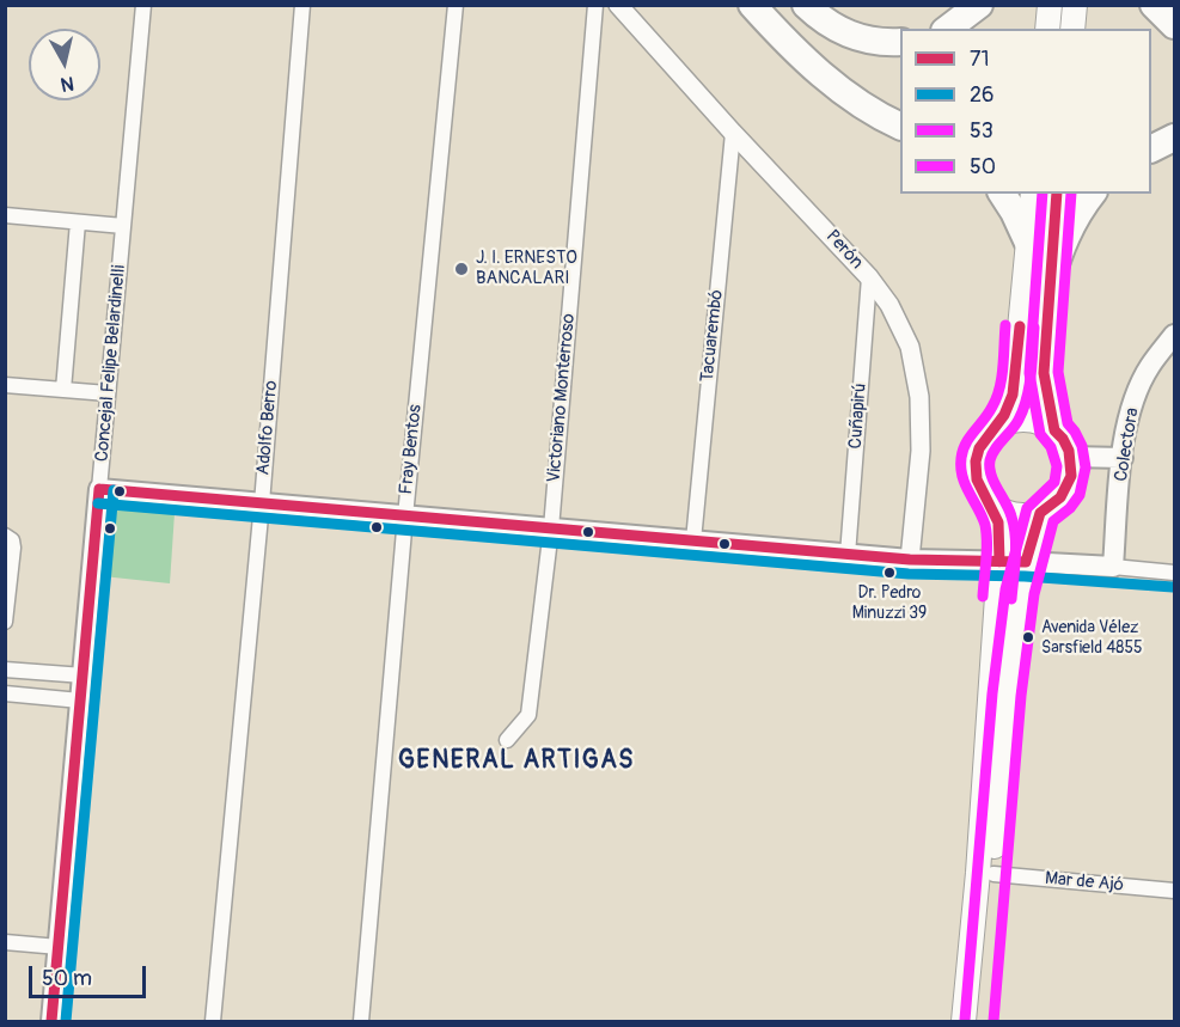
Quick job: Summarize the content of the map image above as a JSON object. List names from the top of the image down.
{
  "streets": {
    "main road": ["Concejal Felipe Belardinelli", "Colectora"],
    "street": [
      "Perón",
      "Tacuarembó",
      "Victoriano Monterroso",
      "Cuñapirú",
      "Adolfo Berro",
      "Fray Bentos",
      "Mar de Ajó"
    ]
  },
  "crossings": [
    ["Perón", "Tacuarembó"],
    ["Perón", "Cuñapirú"]
  ],
  "districts": ["GENERAL ARTIGAS"],
  "places": ["J. I. ERNESTO BANCALARI", "Dr. Pedro Minuzzi 39", "Avenida Vélez Sarsfield 4855"],
  "lines": [
    "transit line 71",
    "transit line 53",
    "transit line 50",
    "transit line 26"
  ],
  "legend": [
    "71",
    "26",
    "53",
    "50"
  ],
  "scale_bar": "50 m",
  "north": "bottom"
}
